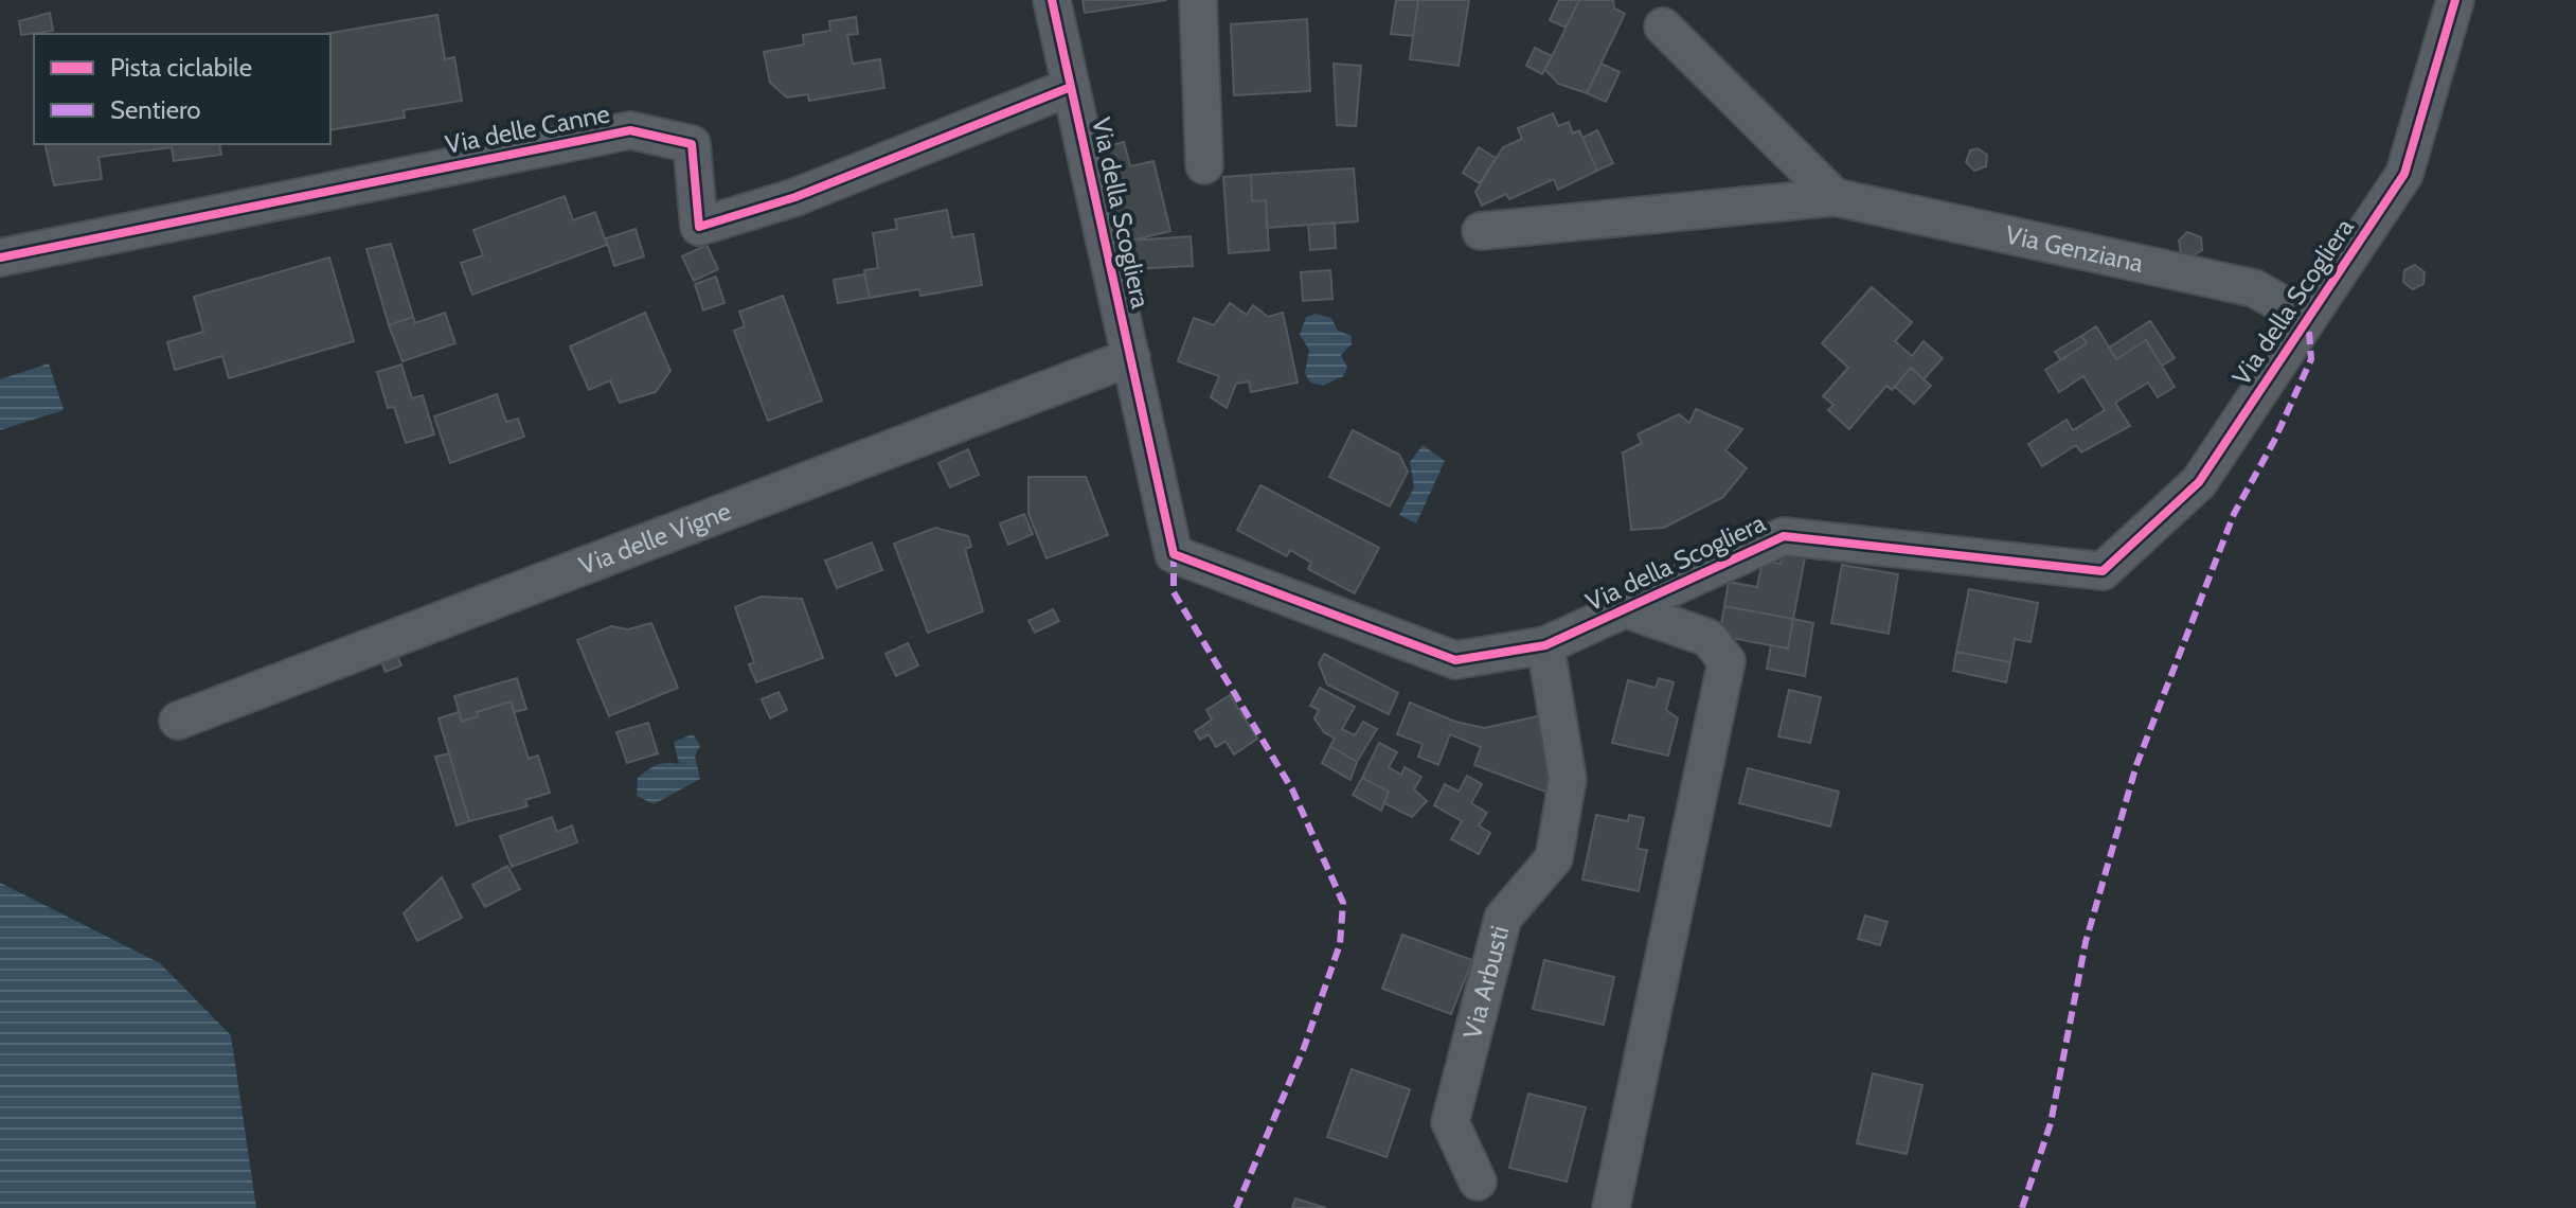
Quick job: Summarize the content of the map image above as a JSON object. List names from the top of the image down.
{
  "streets": {
    "street": [
      "Via delle Canne",
      "Via della Scogliera",
      "Via Genziana",
      "Via delle Vigne",
      "Via Arbusti"
    ]
  },
  "crossings": [
    ["Via delle Canne", "Via della Scogliera"],
    ["Via della Scogliera", "Via Genziana"],
    ["Via della Scogliera", "Via delle Vigne"],
    ["Via della Scogliera", "Via Arbusti"]
  ],
  "legend": ["Pista ciclabile", "Sentiero"]
}
